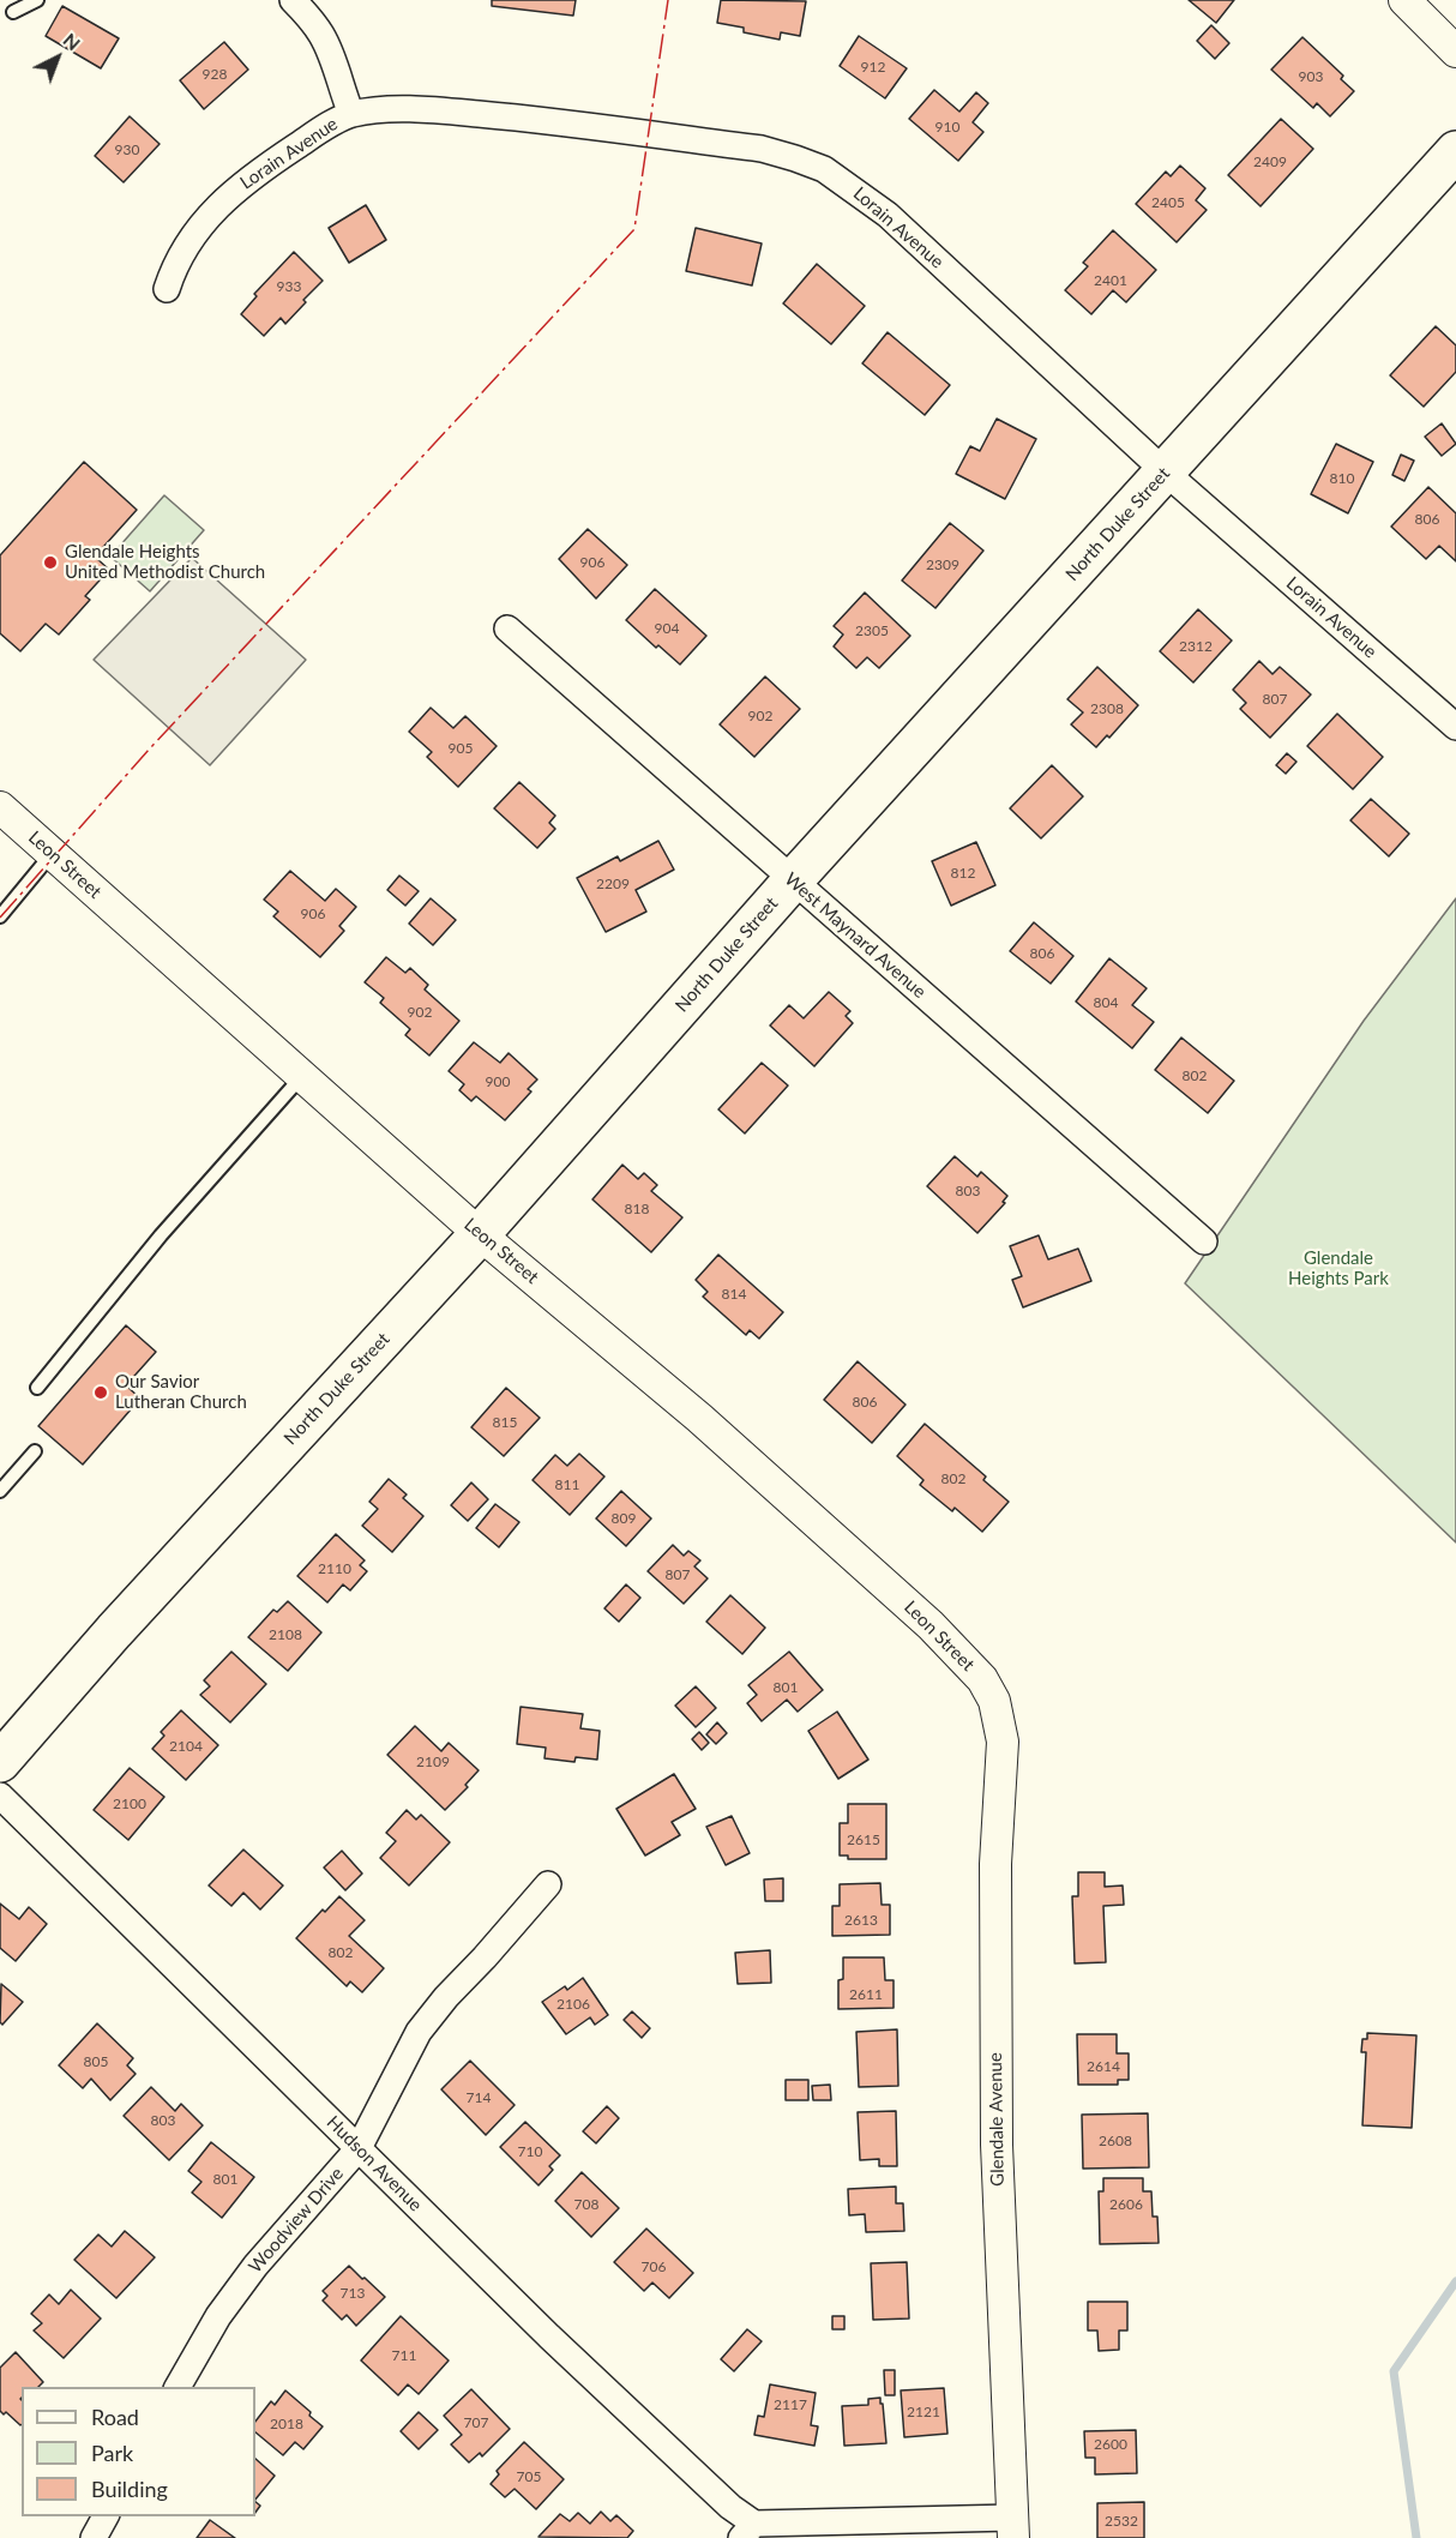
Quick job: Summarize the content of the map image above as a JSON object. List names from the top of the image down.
{
  "streets": {
    "highway": ["North Duke Street"],
    "street": [
      "Lorain Avenue",
      "Leon Street",
      "West Maynard Avenue",
      "Glendale Avenue",
      "Hudson Avenue",
      "Woodview Drive"
    ]
  },
  "crossings": [
    ["Lorain Avenue", "North Duke Street"],
    ["North Duke Street", "Leon Street"],
    ["North Duke Street", "West Maynard Avenue"],
    ["Leon Street", "Glendale Avenue"],
    ["Hudson Avenue", "Woodview Drive"]
  ],
  "parks": ["Glendale Heights Park"],
  "places": ["Glendale Heights United Methodist Church", "Our Savior Lutheran Church"],
  "house_numbers": [
    "912",
    "928",
    "903",
    "910",
    "930",
    "2409",
    "2405",
    "2401",
    "933",
    "810",
    "806",
    "906",
    "2309",
    "904",
    "2305",
    "2312",
    "807",
    "2308",
    "902",
    "905",
    "812",
    "2209",
    "906",
    "806",
    "804",
    "902",
    "802",
    "900",
    "803",
    "818",
    "814",
    "806",
    "815",
    "802",
    "811",
    "809",
    "2110",
    "807",
    "2108",
    "801",
    "2104",
    "2109",
    "2100",
    "2615",
    "2613",
    "802",
    "2611",
    "2106",
    "805",
    "2614",
    "714",
    "803",
    "2608",
    "710",
    "801",
    "708",
    "2606",
    "706",
    "713",
    "711",
    "2117",
    "2121",
    "707",
    "2018",
    "2600",
    "705",
    "2532"
  ],
  "legend": ["Road", "Park", "Building"],
  "north": "top right"
}
